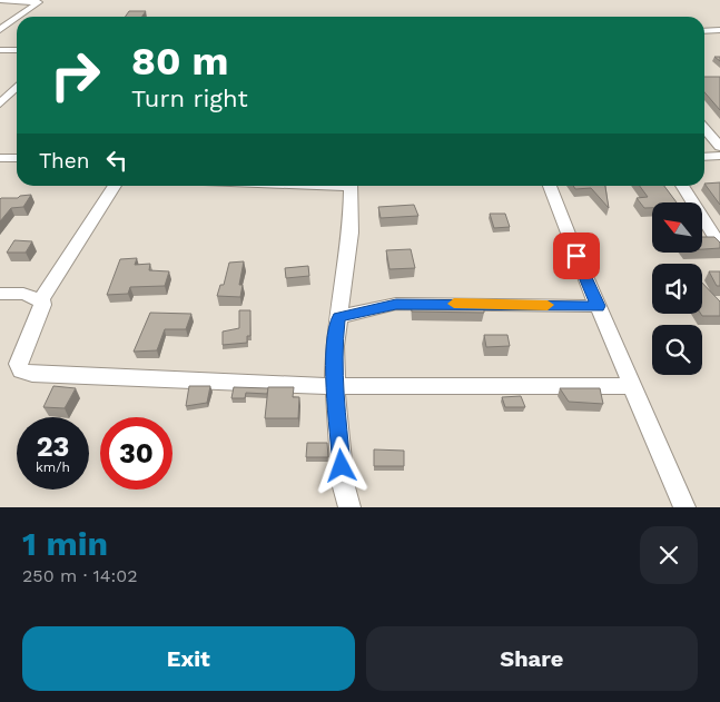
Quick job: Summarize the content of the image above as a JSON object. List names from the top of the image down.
{
  "north": "top left",
  "page": {
    "turn": ["80 m", "Turn right"],
    "then": "Then",
    "speed": "23 km/h",
    "limit": "30",
    "heading": ["1 min", "250 m · 14:02"],
    "buttons": ["Exit", "Share"]
  }
}
